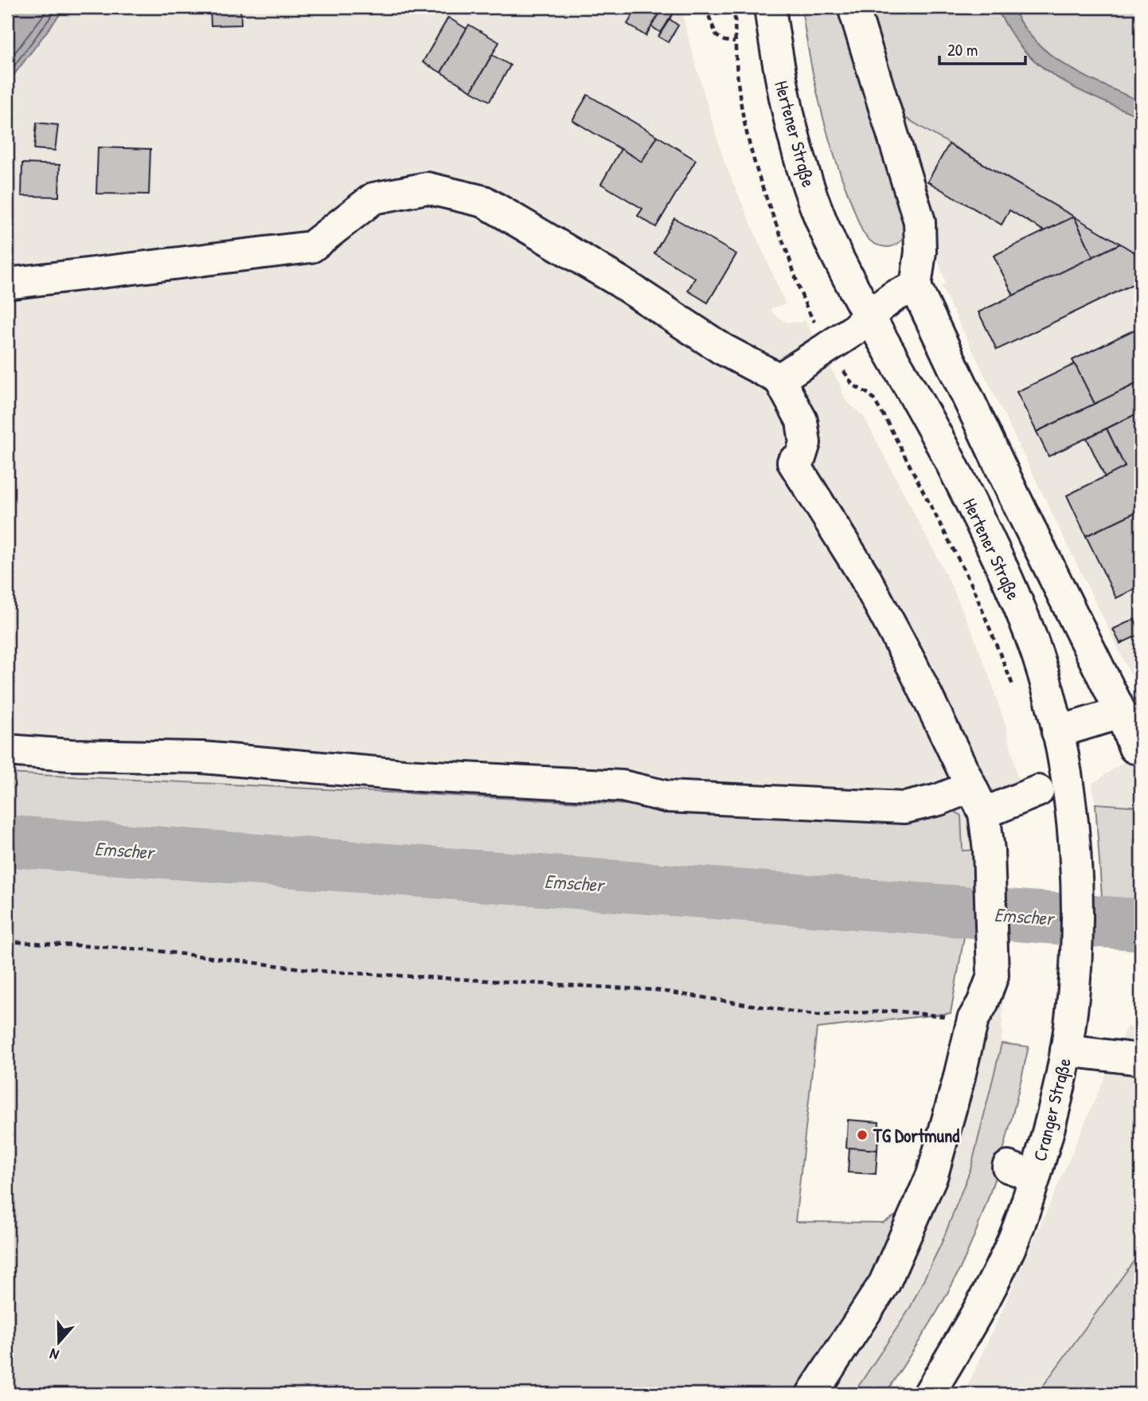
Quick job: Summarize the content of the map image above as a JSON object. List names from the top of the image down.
{
  "streets": {
    "main road": ["Hertener Straße", "Cranger Straße"]
  },
  "crossings": [
    ["Hertener Straße", "Cranger Straße"]
  ],
  "water": ["Emscher"],
  "places": ["TG Dortmund"],
  "scale_bar": "20 m",
  "north": "bottom"
}
